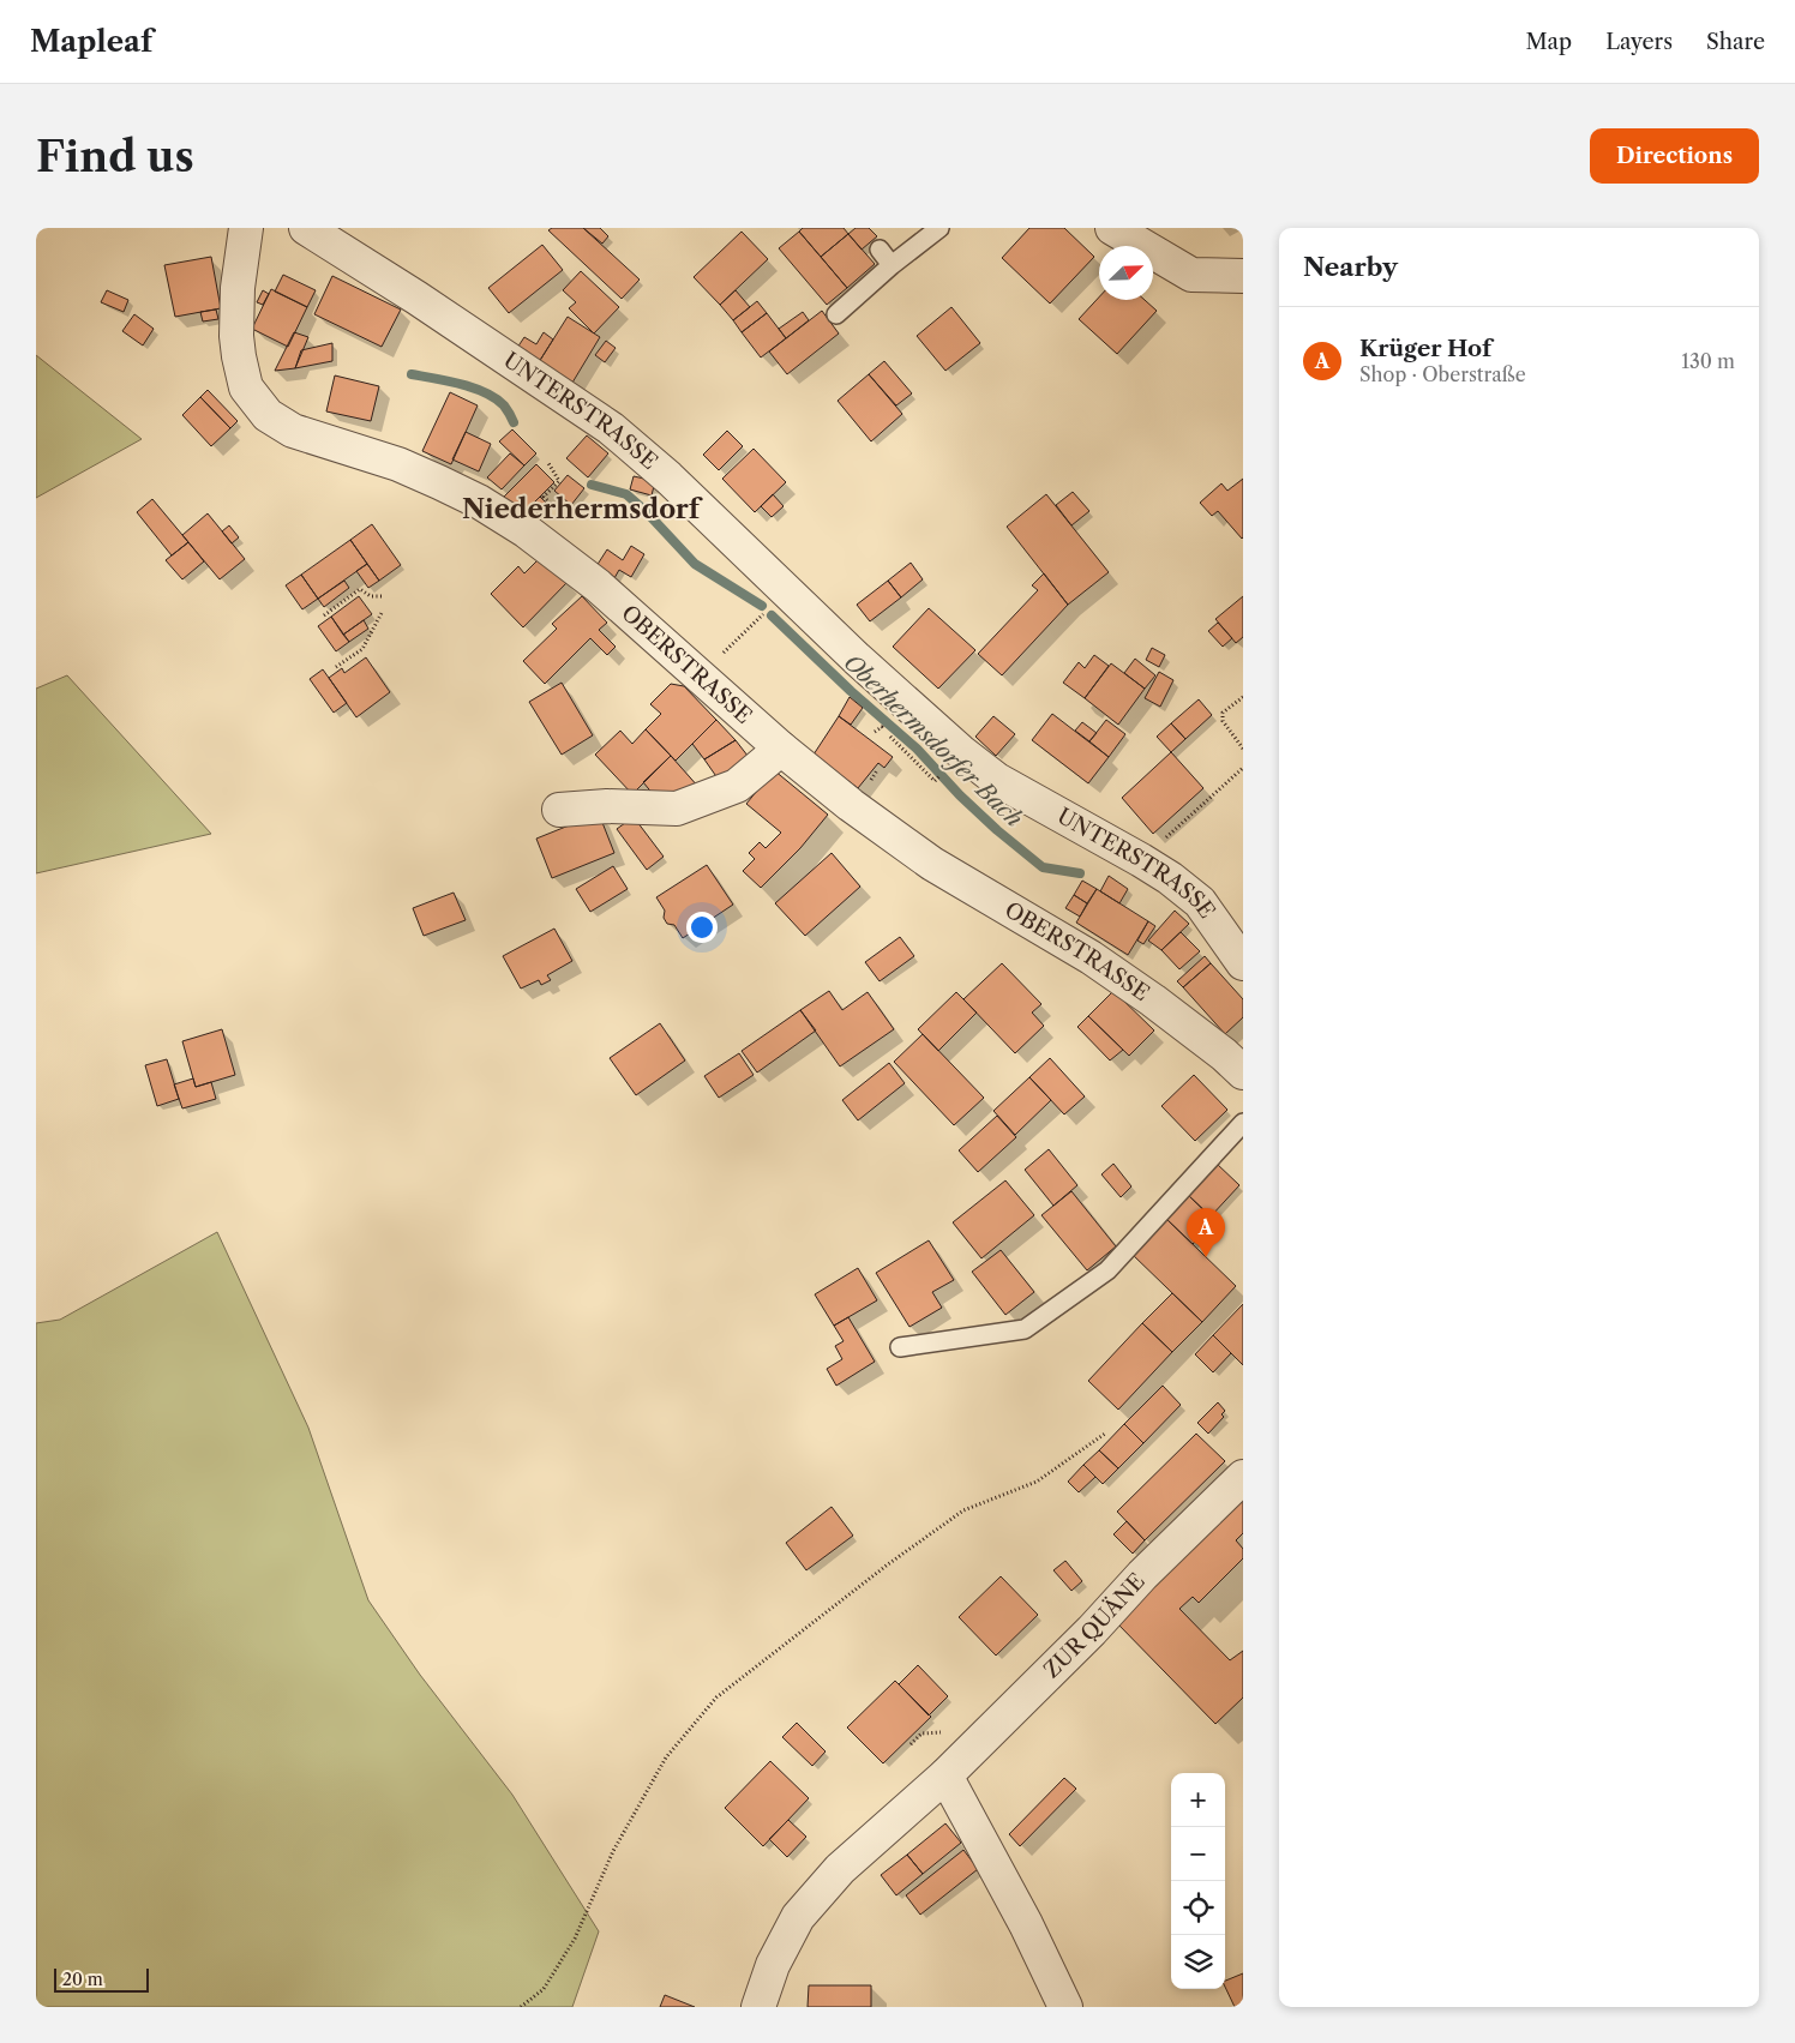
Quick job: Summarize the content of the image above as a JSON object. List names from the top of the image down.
{
  "streets": {
    "street": ["UNTERSTRASSE", "OBERSTRASSE", "ZUR QUÄNE"]
  },
  "districts": ["Niederhermsdorf"],
  "water": ["Oberhermsdorfer Bach"],
  "scale_bar": "20 m",
  "north": "top right",
  "page": {
    "header": "Mapleaf",
    "nav": ["Map", "Layers", "Share"],
    "buttons": "Directions",
    "title": "Find us",
    "heading": "Nearby",
    "list": [
      {
        "mark": "A",
        "name": "Krüger Hof",
        "note": "Shop · Oberstraße",
        "value": "130 m"
      }
    ],
    "pins": "A",
    "map_buttons": ["+", "−"],
    "scale": "20 m"
  }
}
